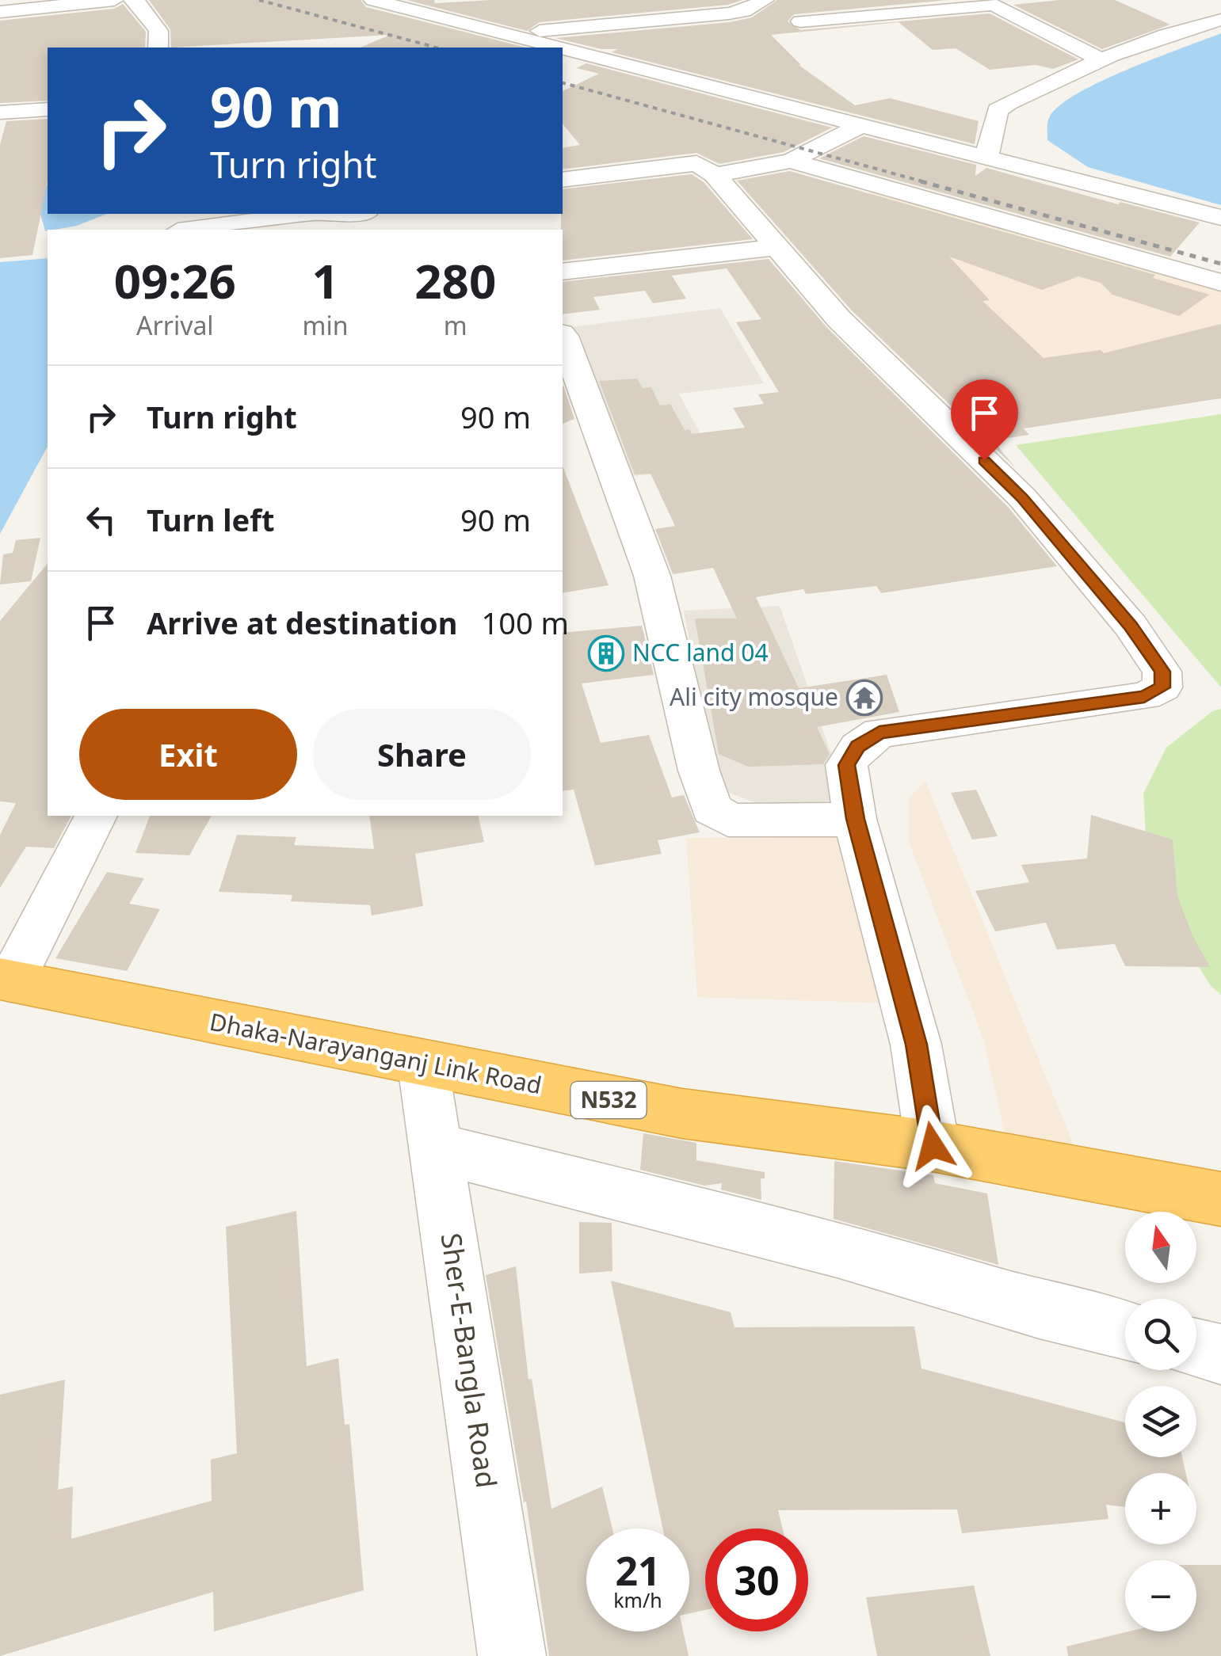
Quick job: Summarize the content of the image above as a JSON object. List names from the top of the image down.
{
  "streets": {
    "highway": ["Dhaka-Narayanganj Link Road", "N532"],
    "street": ["Sher-E-Bangla Road"]
  },
  "crossings": [
    ["Dhaka-Narayanganj Link Road", "Sher-E-Bangla Road"]
  ],
  "places": {
    "building": ["NCC land 04"],
    "temple": ["Ali city mosque"]
  },
  "north": "top",
  "page": {
    "turn": ["90 m", "Turn right"],
    "eta": [
      "09:26",
      "Arrival",
      "1",
      "min",
      "280",
      "m"
    ],
    "list": [
      {
        "name": "Turn right",
        "value": "90 m"
      },
      {
        "name": "Turn left",
        "value": "90 m"
      },
      {
        "name": "Arrive at destination",
        "value": "100 m"
      }
    ],
    "buttons": ["Exit", "Share"],
    "map_buttons": ["+", "−"],
    "speed": "21 km/h",
    "limit": "30"
  }
}
